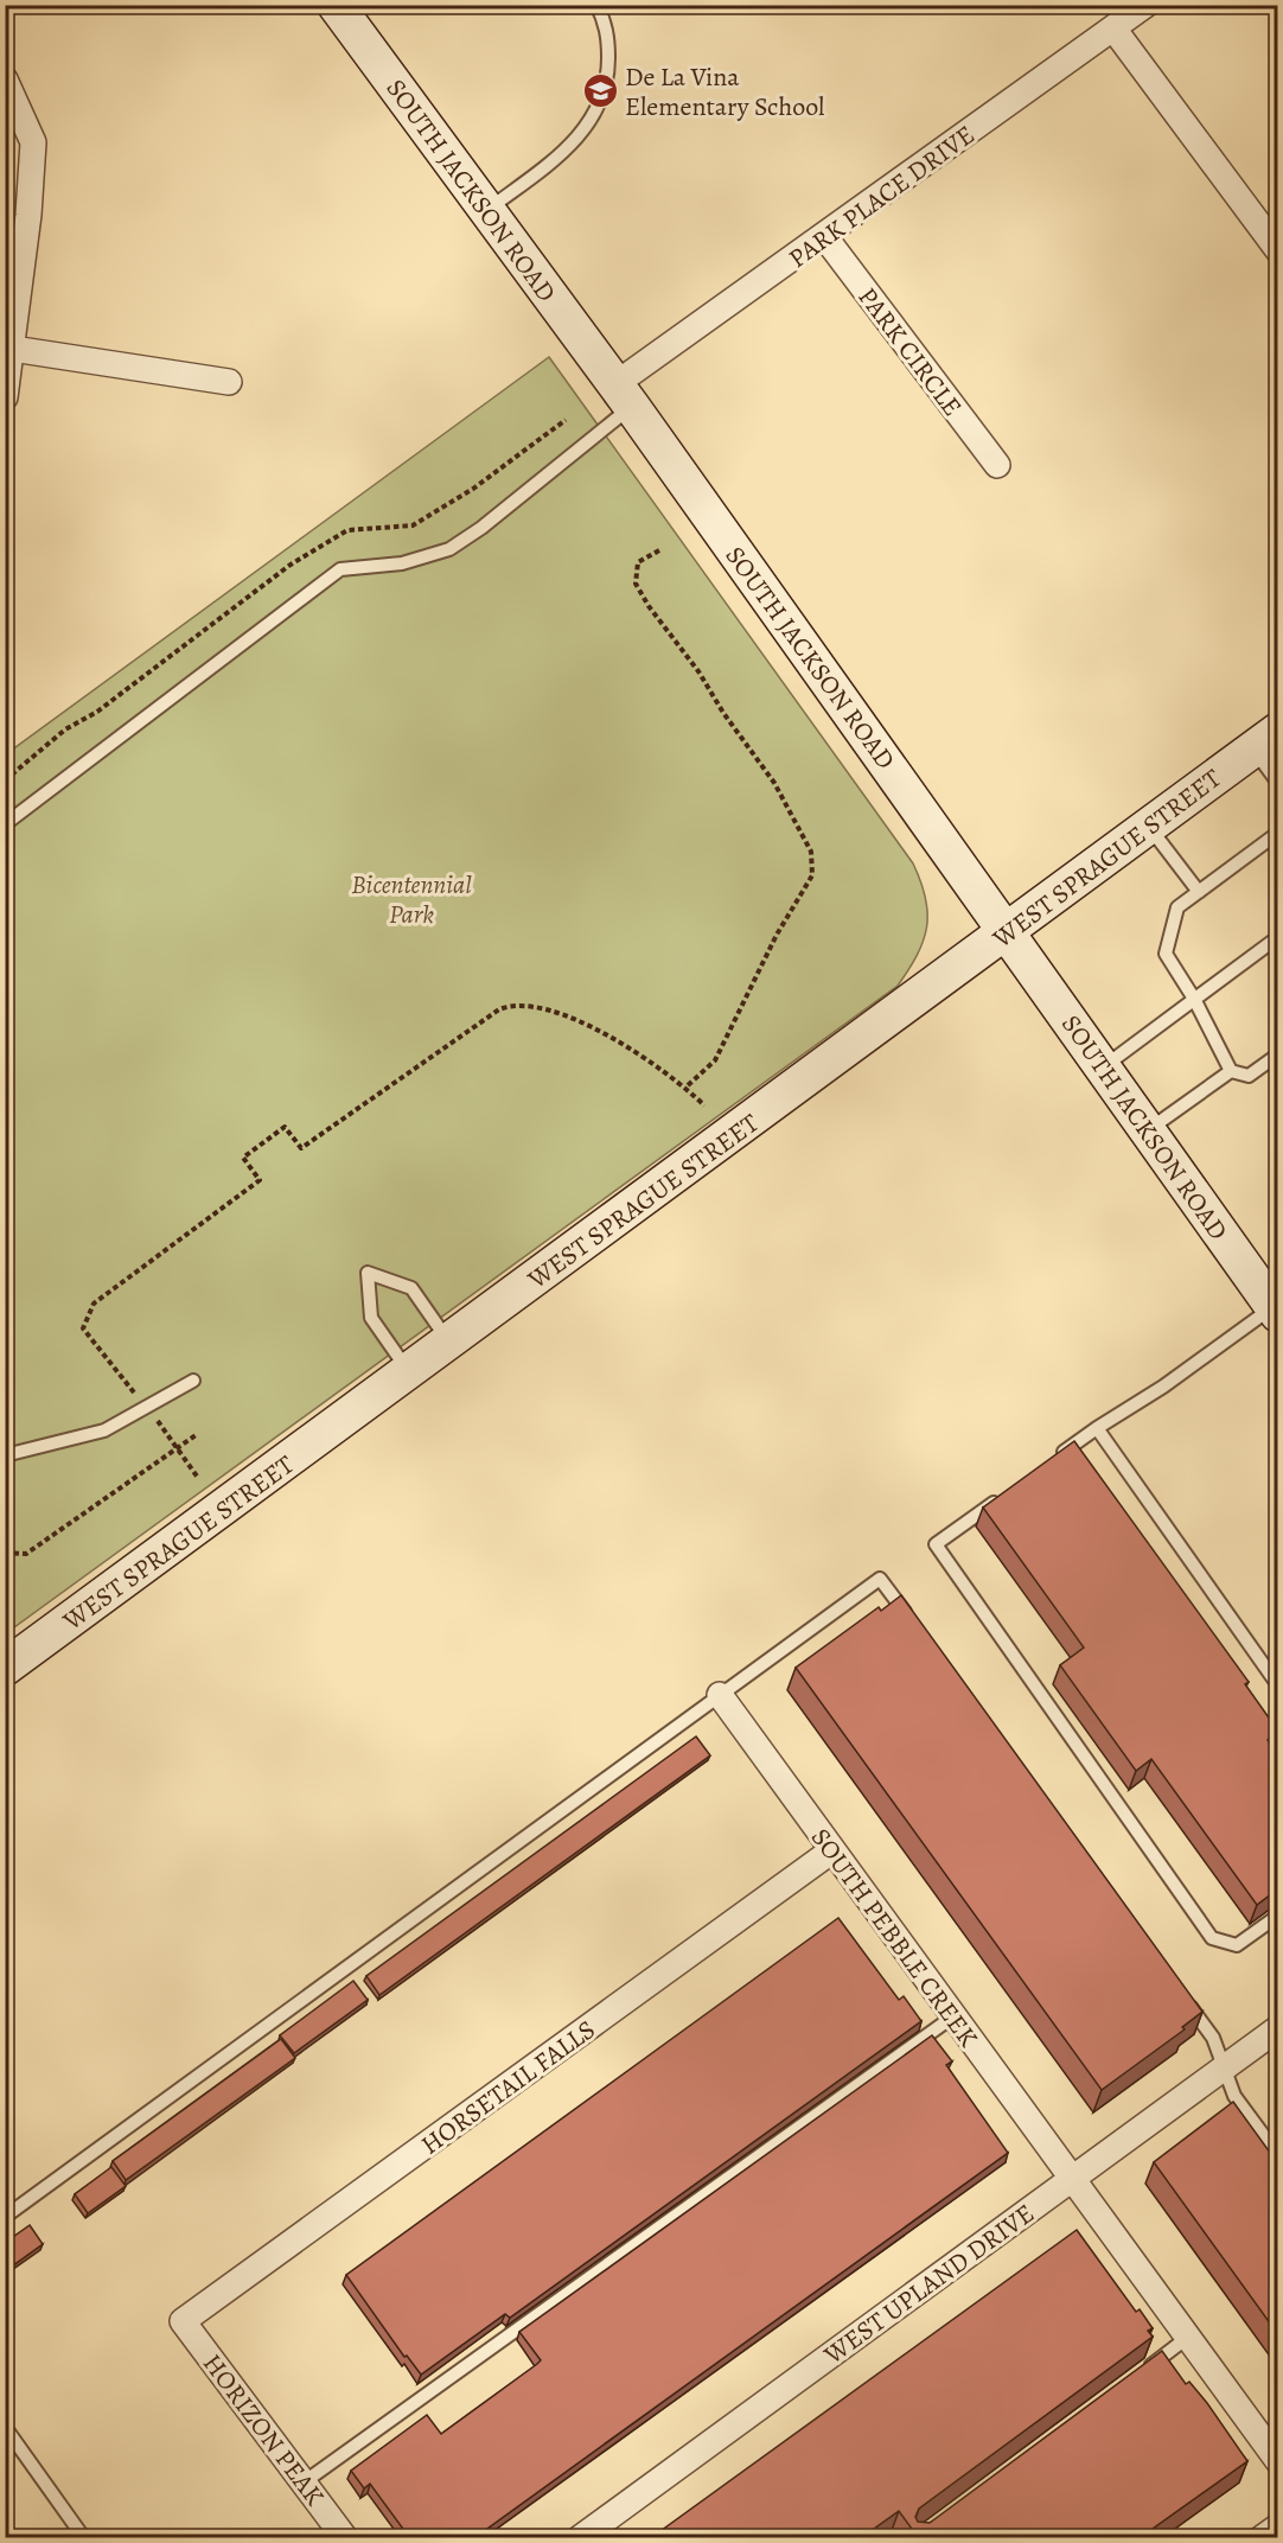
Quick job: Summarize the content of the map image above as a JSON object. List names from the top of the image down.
{
  "streets": {
    "main road": ["SOUTH JACKSON ROAD", "WEST SPRAGUE STREET"],
    "street": [
      "PARK PLACE DRIVE",
      "PARK CIRCLE",
      "SOUTH PEBBLE CREEK",
      "HORSETAIL FALLS",
      "WEST UPLAND DRIVE",
      "HORIZON PEAK"
    ]
  },
  "crossings": [
    ["SOUTH JACKSON ROAD", "PARK PLACE DRIVE"],
    ["SOUTH JACKSON ROAD", "WEST SPRAGUE STREET"],
    ["PARK PLACE DRIVE", "PARK CIRCLE"],
    ["SOUTH PEBBLE CREEK", "HORSETAIL FALLS"],
    ["SOUTH PEBBLE CREEK", "WEST UPLAND DRIVE"],
    ["HORSETAIL FALLS", "HORIZON PEAK"]
  ],
  "parks": ["Bicentennial Park"],
  "places": {
    "school or university": ["De La Vina Elementary School"]
  }
}
